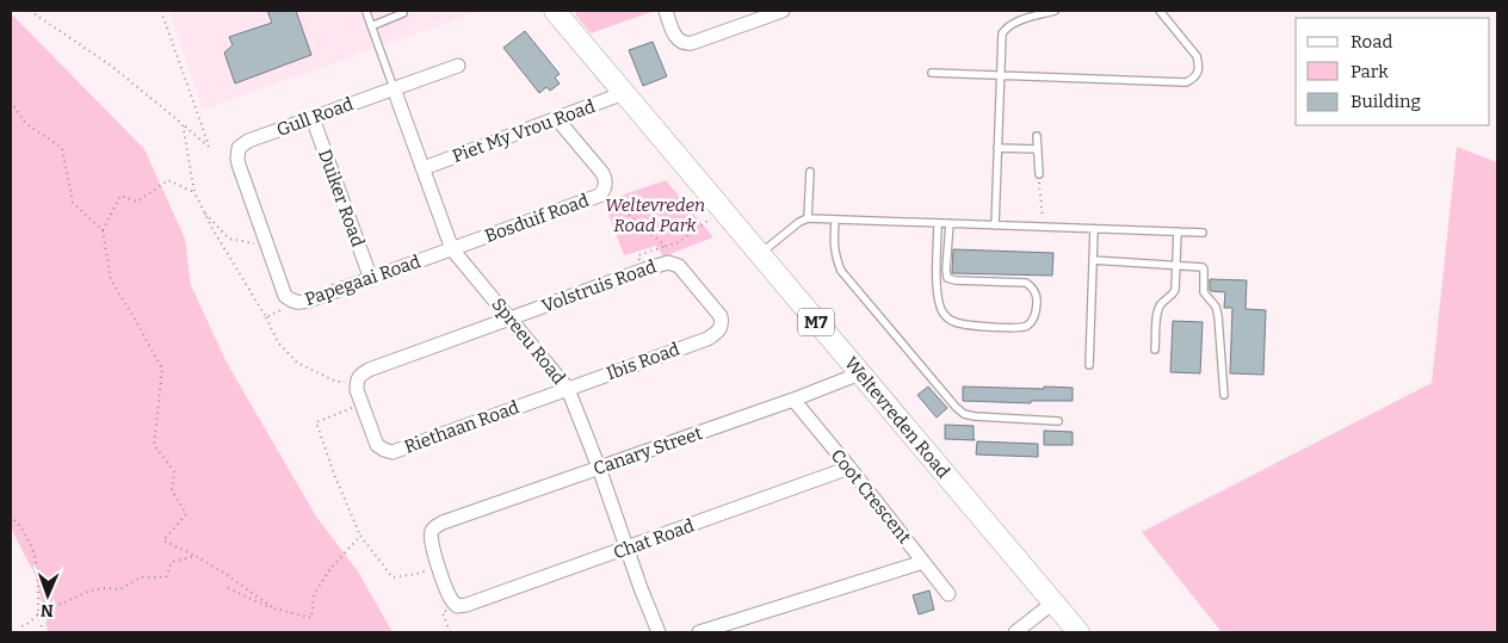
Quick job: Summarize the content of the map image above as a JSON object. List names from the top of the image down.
{
  "streets": {
    "main road": ["M7", "Weltevreden Road"],
    "street": [
      "Gull Road",
      "Piet My Vrou Road",
      "Duiker Road",
      "Bosduif Road",
      "Papegaai Road",
      "Volstruis Road",
      "Spreeu Road",
      "Ibis Road",
      "Riethaan Road",
      "Canary Street",
      "Coot Crescent",
      "Chat Road"
    ]
  },
  "crossings": [
    ["Gull Road", "Duiker Road"],
    ["Gull Road", "Papegaai Road"],
    ["Gull Road", "Spreeu Road"],
    ["Piet My Vrou Road", "Bosduif Road"],
    ["Piet My Vrou Road", "Spreeu Road"],
    ["Piet My Vrou Road", "Weltevreden Road"],
    ["Duiker Road", "Papegaai Road"],
    ["Bosduif Road", "Papegaai Road"],
    ["Bosduif Road", "Spreeu Road"],
    ["Papegaai Road", "Spreeu Road"],
    ["Volstruis Road", "Spreeu Road"],
    ["Volstruis Road", "Ibis Road"],
    ["Spreeu Road", "Ibis Road"],
    ["Spreeu Road", "Riethaan Road"],
    ["Spreeu Road", "Canary Street"],
    ["Spreeu Road", "Chat Road"],
    ["Ibis Road", "Riethaan Road"],
    ["Weltevreden Road", "Canary Street"],
    ["Canary Street", "Coot Crescent"],
    ["Coot Crescent", "Chat Road"]
  ],
  "parks": ["Weltevreden Road Park"],
  "legend": ["Road", "Park", "Building"],
  "north": "bottom"
}
